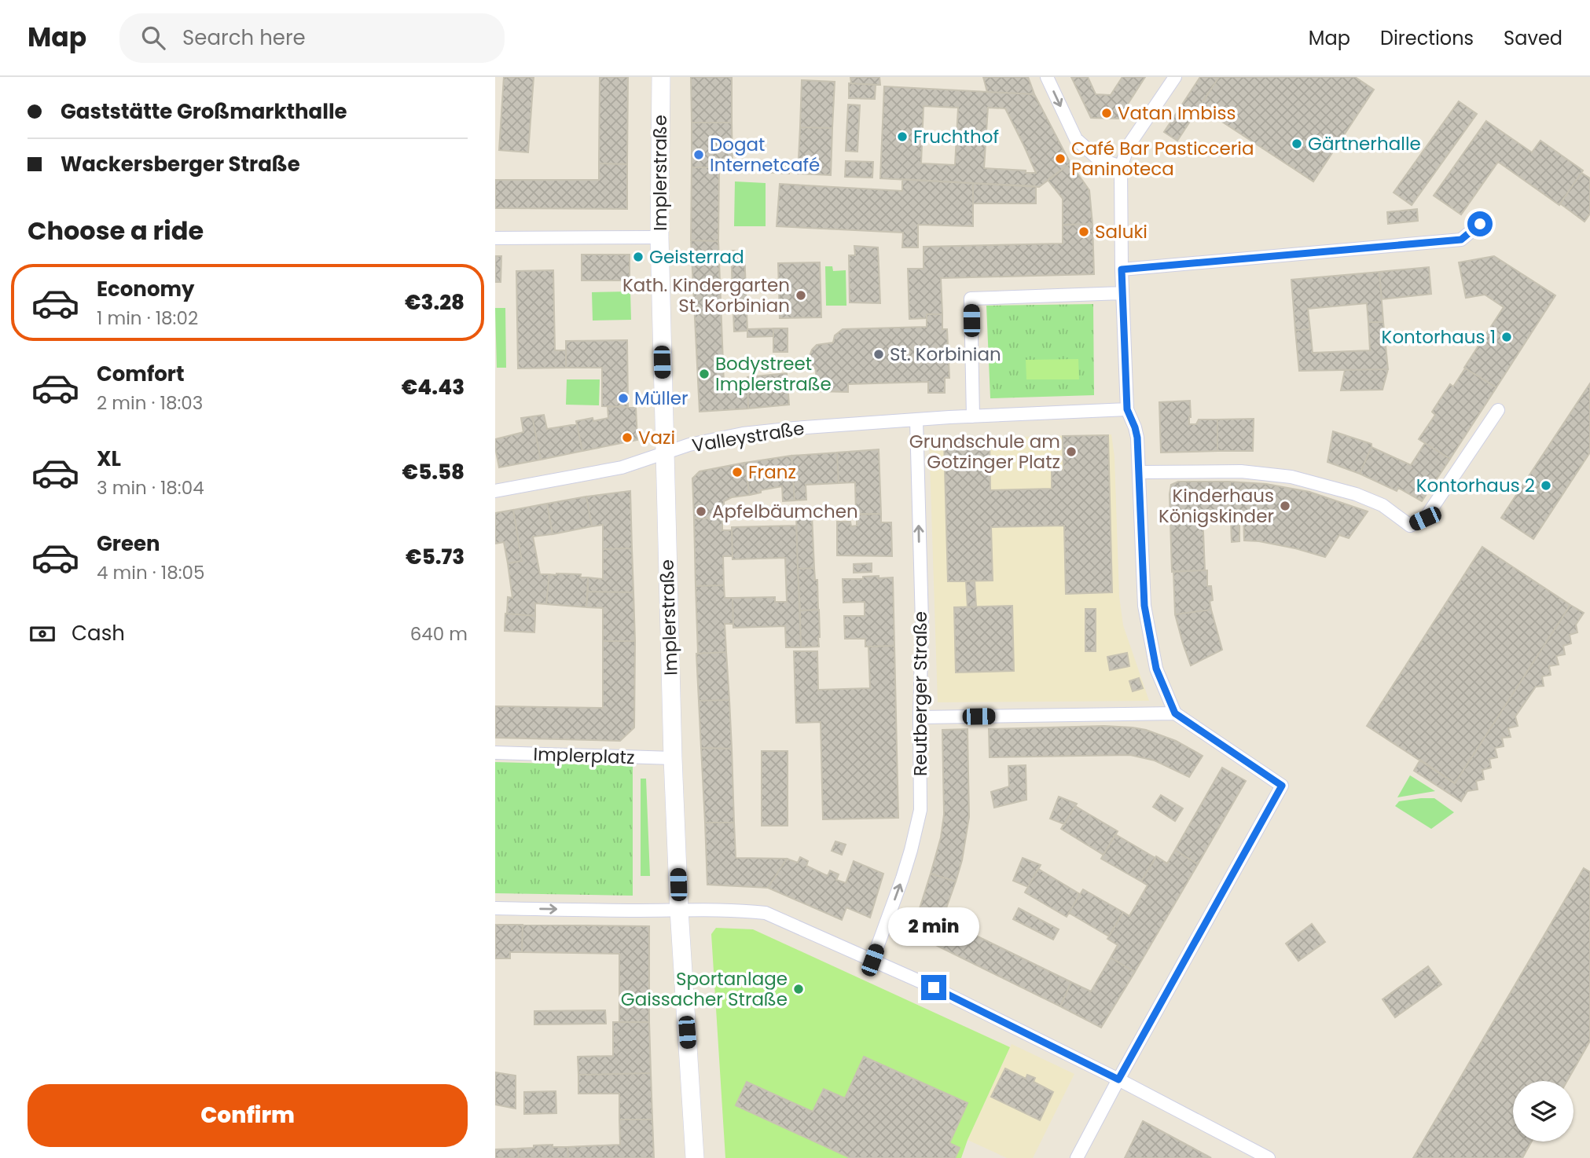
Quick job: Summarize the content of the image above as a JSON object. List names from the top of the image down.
{
  "streets": {
    "main road": ["Implerstraße"],
    "street": ["Valleystraße", "Reutberger Straße", "Implerplatz"]
  },
  "crossings": [
    ["Implerstraße", "Valleystraße"],
    ["Implerstraße", "Implerplatz"],
    ["Valleystraße", "Reutberger Straße"]
  ],
  "one_way": ["Reutberger Straße"],
  "places": [
    "Vatan Imbiss",
    "Fruchthof",
    "Gärtnerhalle",
    "Dogat Internetcafé",
    "Café Bar Pasticceria Paninoteca",
    "Saluki",
    "Geisterrad",
    "Kath. Kindergarten St. Korbinian",
    "Kontorhaus 1",
    "St. Korbinian",
    "Bodystreet Implerstraße",
    "Müller",
    "Vazi",
    "Grundschule am Gotzinger Platz",
    "Franz",
    "Kontorhaus 2",
    "Kinderhaus Königskinder",
    "Apfelbäumchen",
    "Sportanlage Gaissacher Straße"
  ],
  "page": {
    "header": "Map",
    "search": "Search here",
    "nav": ["Map", "Directions", "Saved"],
    "banner": ["Gaststätte Großmarkthalle", "Wackersberger Straße"],
    "heading": "Choose a ride",
    "list": [
      {
        "name": "Economy",
        "note": "1 min · 18:02",
        "value": "€3.28"
      },
      {
        "name": "Comfort",
        "note": "2 min · 18:03",
        "value": "€4.43"
      },
      {
        "name": "XL",
        "note": "3 min · 18:04",
        "value": "€5.58"
      },
      {
        "name": "Green",
        "note": "4 min · 18:05",
        "value": "€5.73"
      }
    ],
    "pay": ["Cash", "640 m"],
    "bubble": "2 min",
    "buttons": "Confirm"
  }
}
